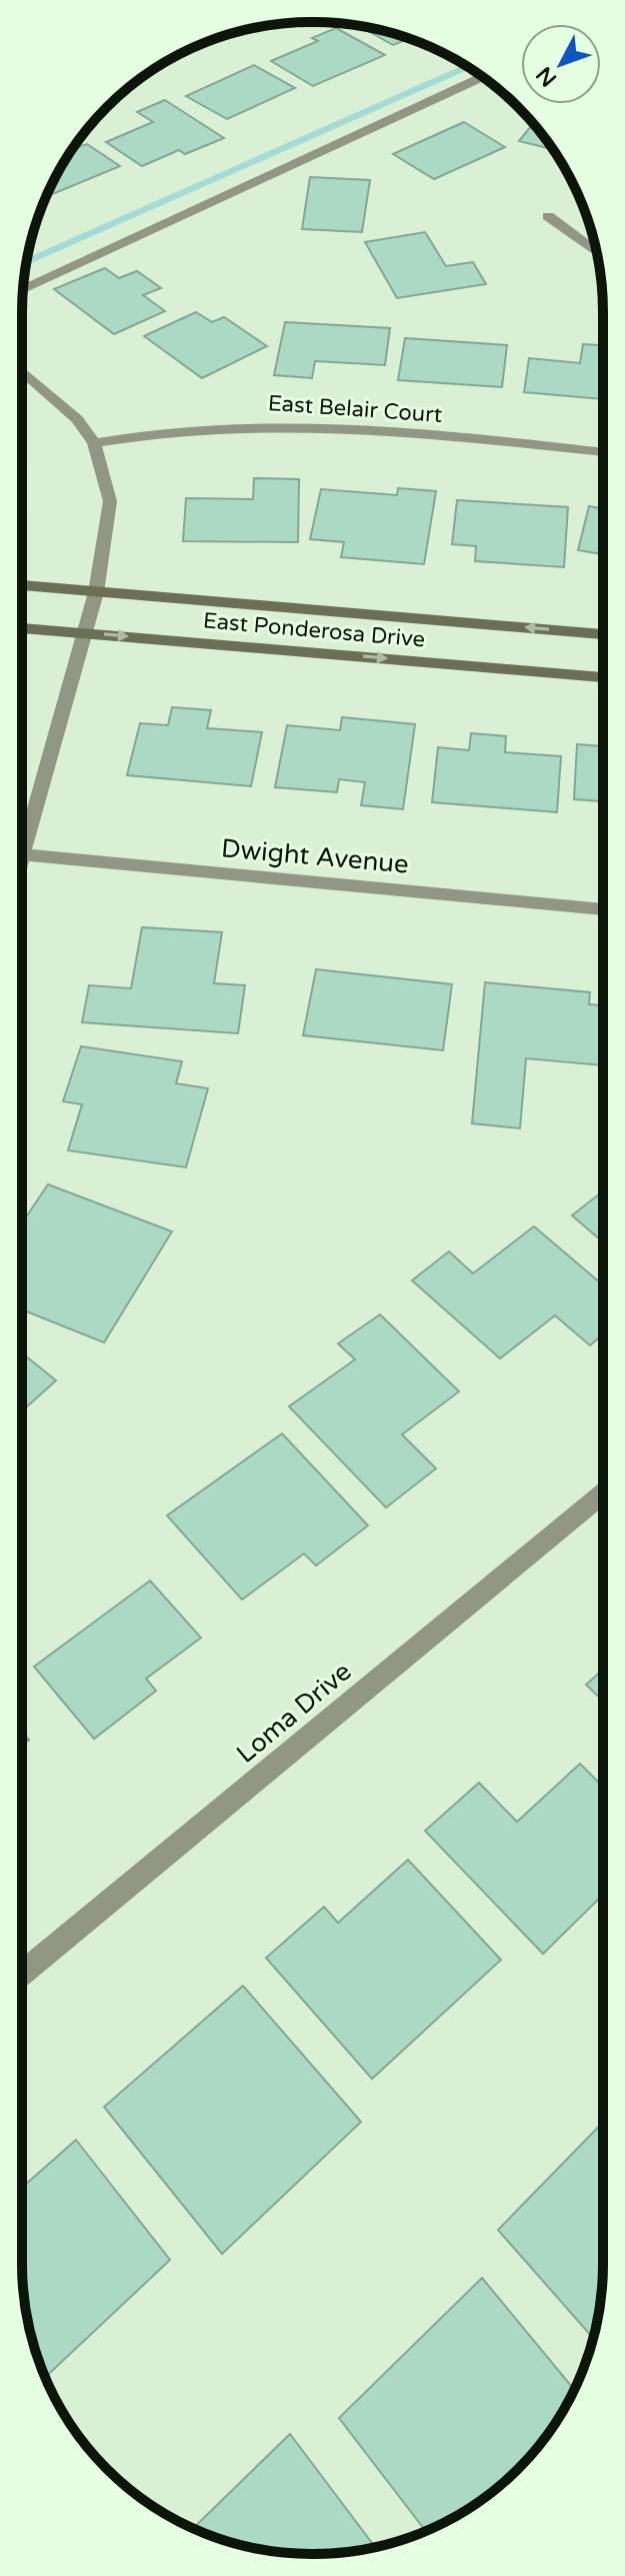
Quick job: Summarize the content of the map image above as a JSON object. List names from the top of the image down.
{
  "streets": {
    "main road": ["East Ponderosa Drive"],
    "street": ["East Belair Court", "Dwight Avenue", "Loma Drive"]
  },
  "north": "bottom left"
}
